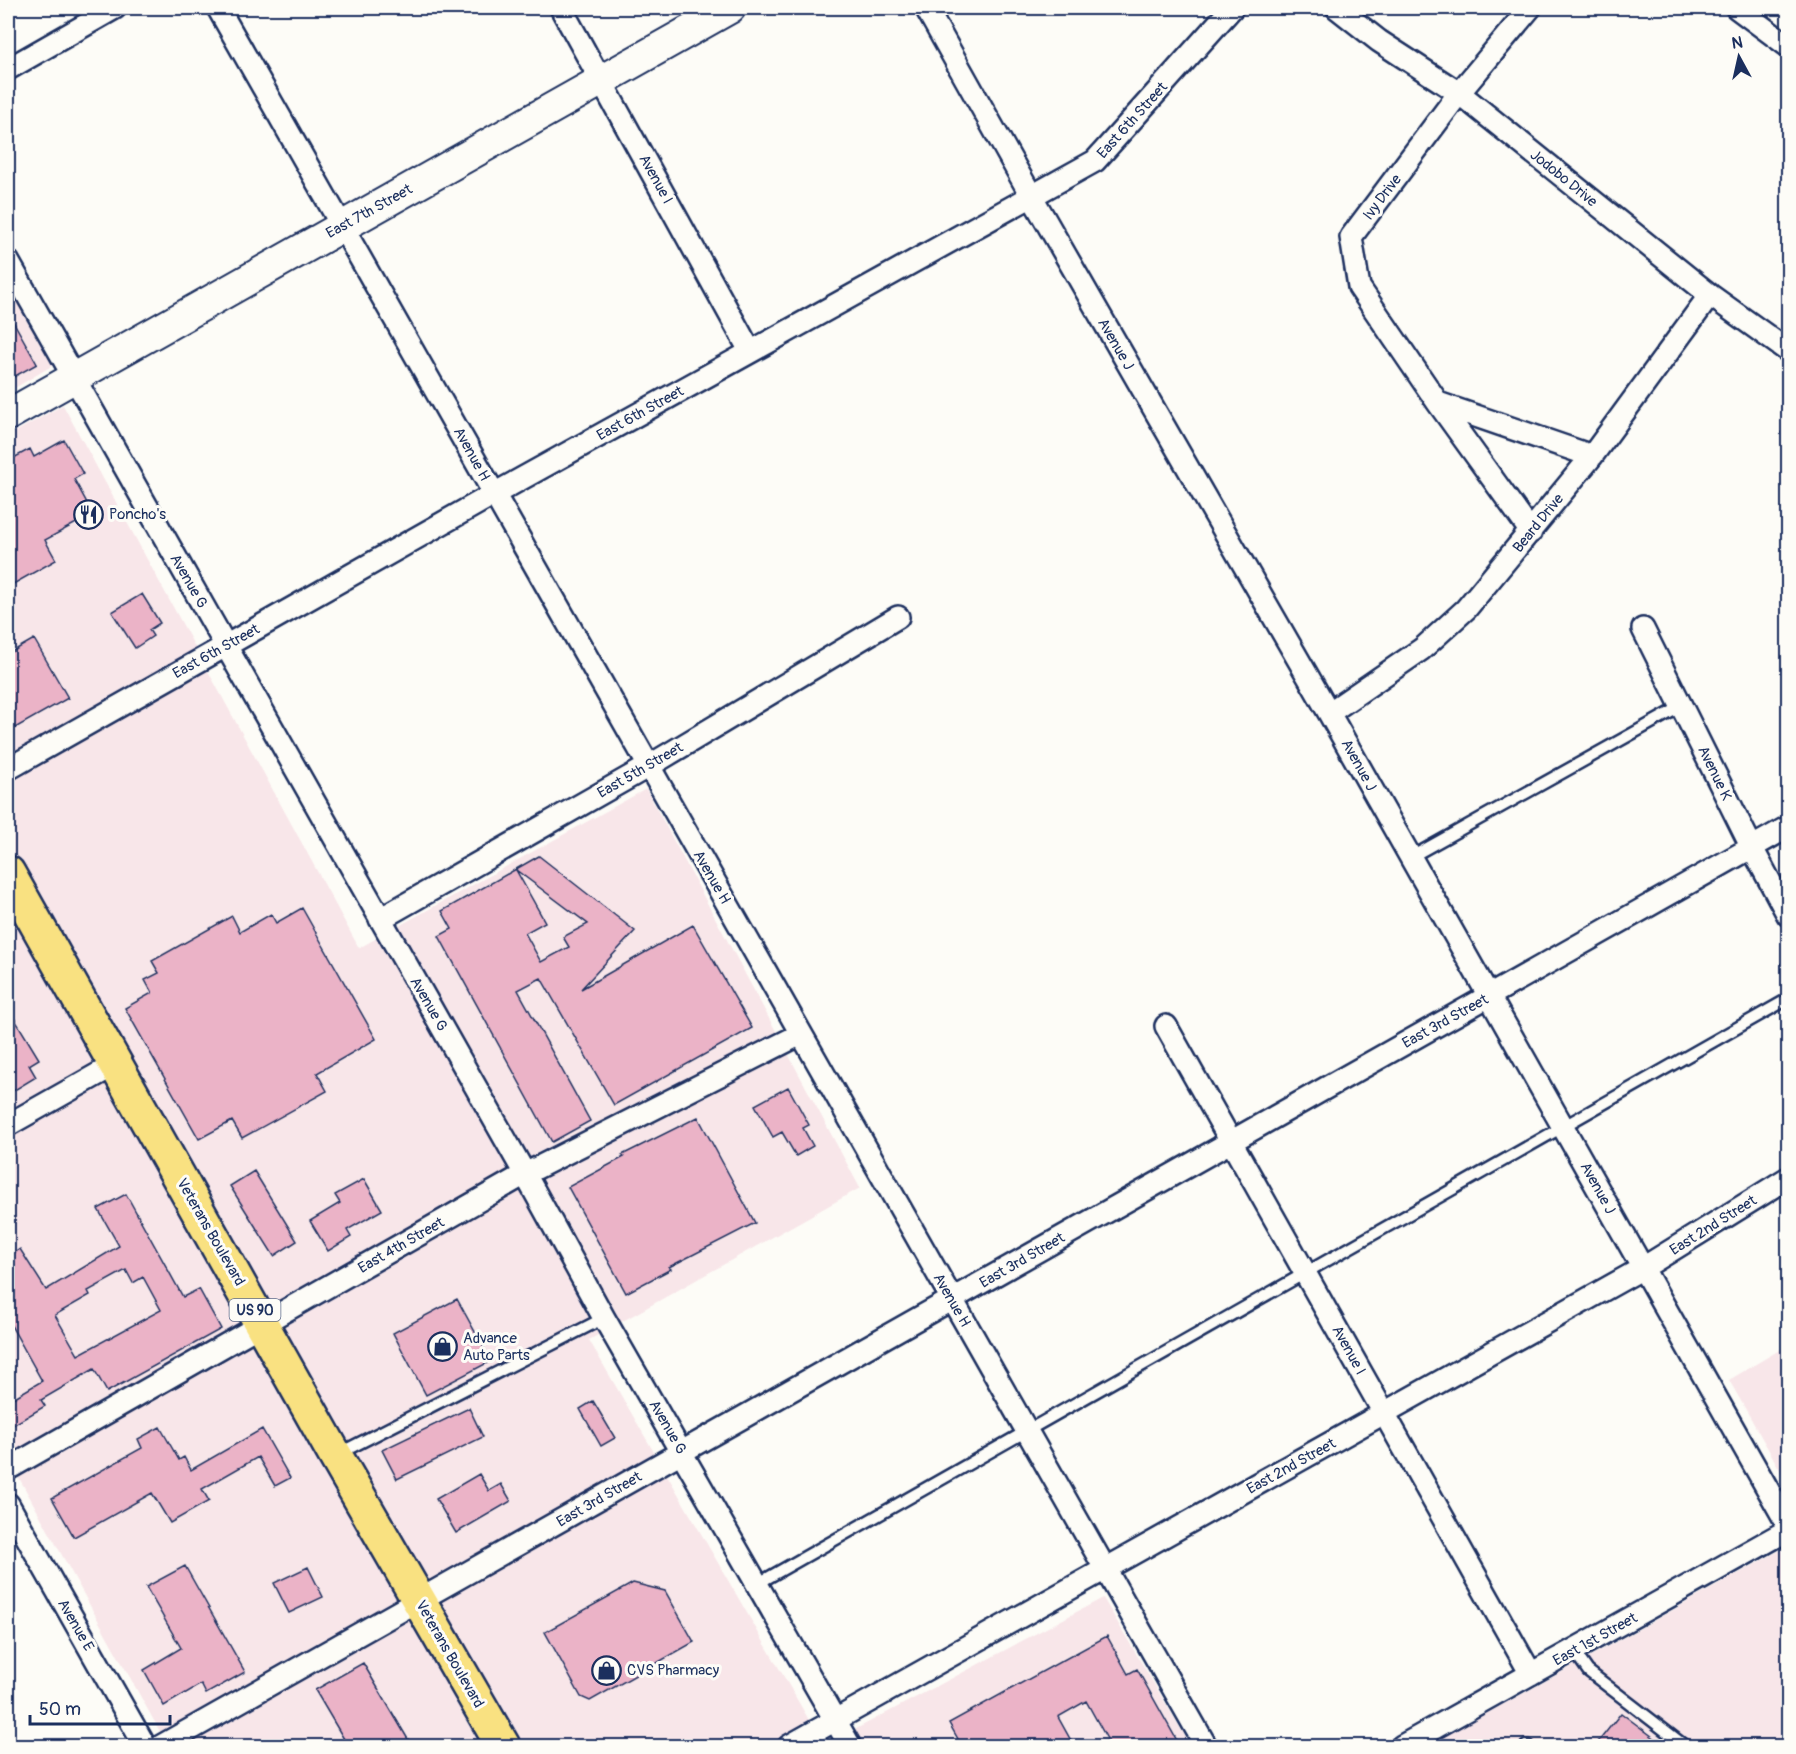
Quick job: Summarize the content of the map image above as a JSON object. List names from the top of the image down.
{
  "streets": {
    "main road": ["Veterans Boulevard", "US 90"],
    "street": [
      "East 6th Street",
      "Jodobo Drive",
      "Avenue I",
      "Ivy Drive",
      "East 7th Street",
      "Avenue J",
      "Avenue H",
      "Beard Drive",
      "Avenue G",
      "East 5th Street",
      "Avenue K",
      "East 3rd Street",
      "East 2nd Street",
      "East 4th Street",
      "Avenue E",
      "East 1st Street"
    ]
  },
  "crossings": [
    ["East 6th Street", "Avenue I"],
    ["East 6th Street", "Avenue J"],
    ["East 6th Street", "Avenue H"],
    ["East 6th Street", "Avenue G"],
    ["Jodobo Drive", "Ivy Drive"],
    ["Jodobo Drive", "Beard Drive"],
    ["Avenue I", "East 7th Street"],
    ["Avenue I", "East 3rd Street"],
    ["Avenue I", "East 2nd Street"],
    ["Avenue I", "East 1st Street"],
    ["Ivy Drive", "Beard Drive"],
    ["East 7th Street", "Avenue H"],
    ["East 7th Street", "Avenue G"],
    ["Avenue J", "Beard Drive"],
    ["Avenue J", "East 3rd Street"],
    ["Avenue J", "East 2nd Street"],
    ["Avenue H", "East 5th Street"],
    ["Avenue H", "East 3rd Street"],
    ["Avenue H", "East 2nd Street"],
    ["Avenue H", "East 4th Street"],
    ["Avenue G", "East 5th Street"],
    ["Avenue G", "East 3rd Street"],
    ["Avenue G", "East 2nd Street"],
    ["Avenue G", "East 4th Street"],
    ["Avenue K", "East 3rd Street"],
    ["East 3rd Street", "Veterans Boulevard"],
    ["Veterans Boulevard", "East 4th Street"]
  ],
  "places": {
    "restaurant": ["Poncho's"],
    "shop": ["Advance Auto Parts", "CVS Pharmacy"]
  },
  "scale_bar": "50 m",
  "north": "top"
}
